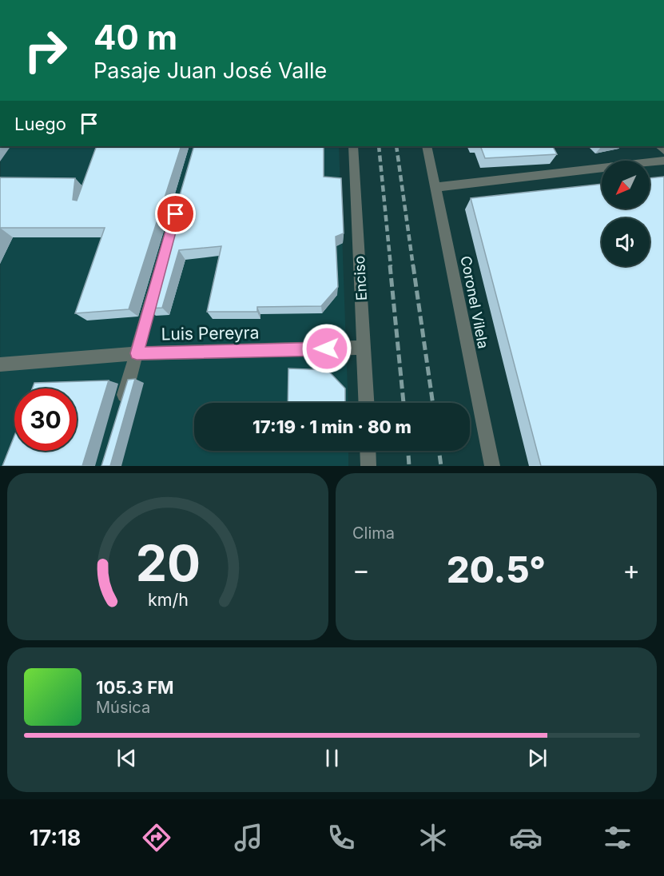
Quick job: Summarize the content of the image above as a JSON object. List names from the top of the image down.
{
  "streets": {
    "street": ["Enciso", "Coronel Vilela", "Luis Pereyra"]
  },
  "crossings": [
    ["Enciso", "Luis Pereyra"]
  ],
  "north": "bottom left",
  "page": {
    "turn": ["40 m", "Pasaje Juan José Valle"],
    "then": "Luego",
    "limit": "30",
    "trip": "17:19 · 1 min · 80 m",
    "tile": "Clima",
    "heat": ["−", "20.5°", "+"],
    "song": ["105.3 FM", "Música"],
    "tabs": "17:18",
    "gauge": ["20", "km/h"]
  }
}
